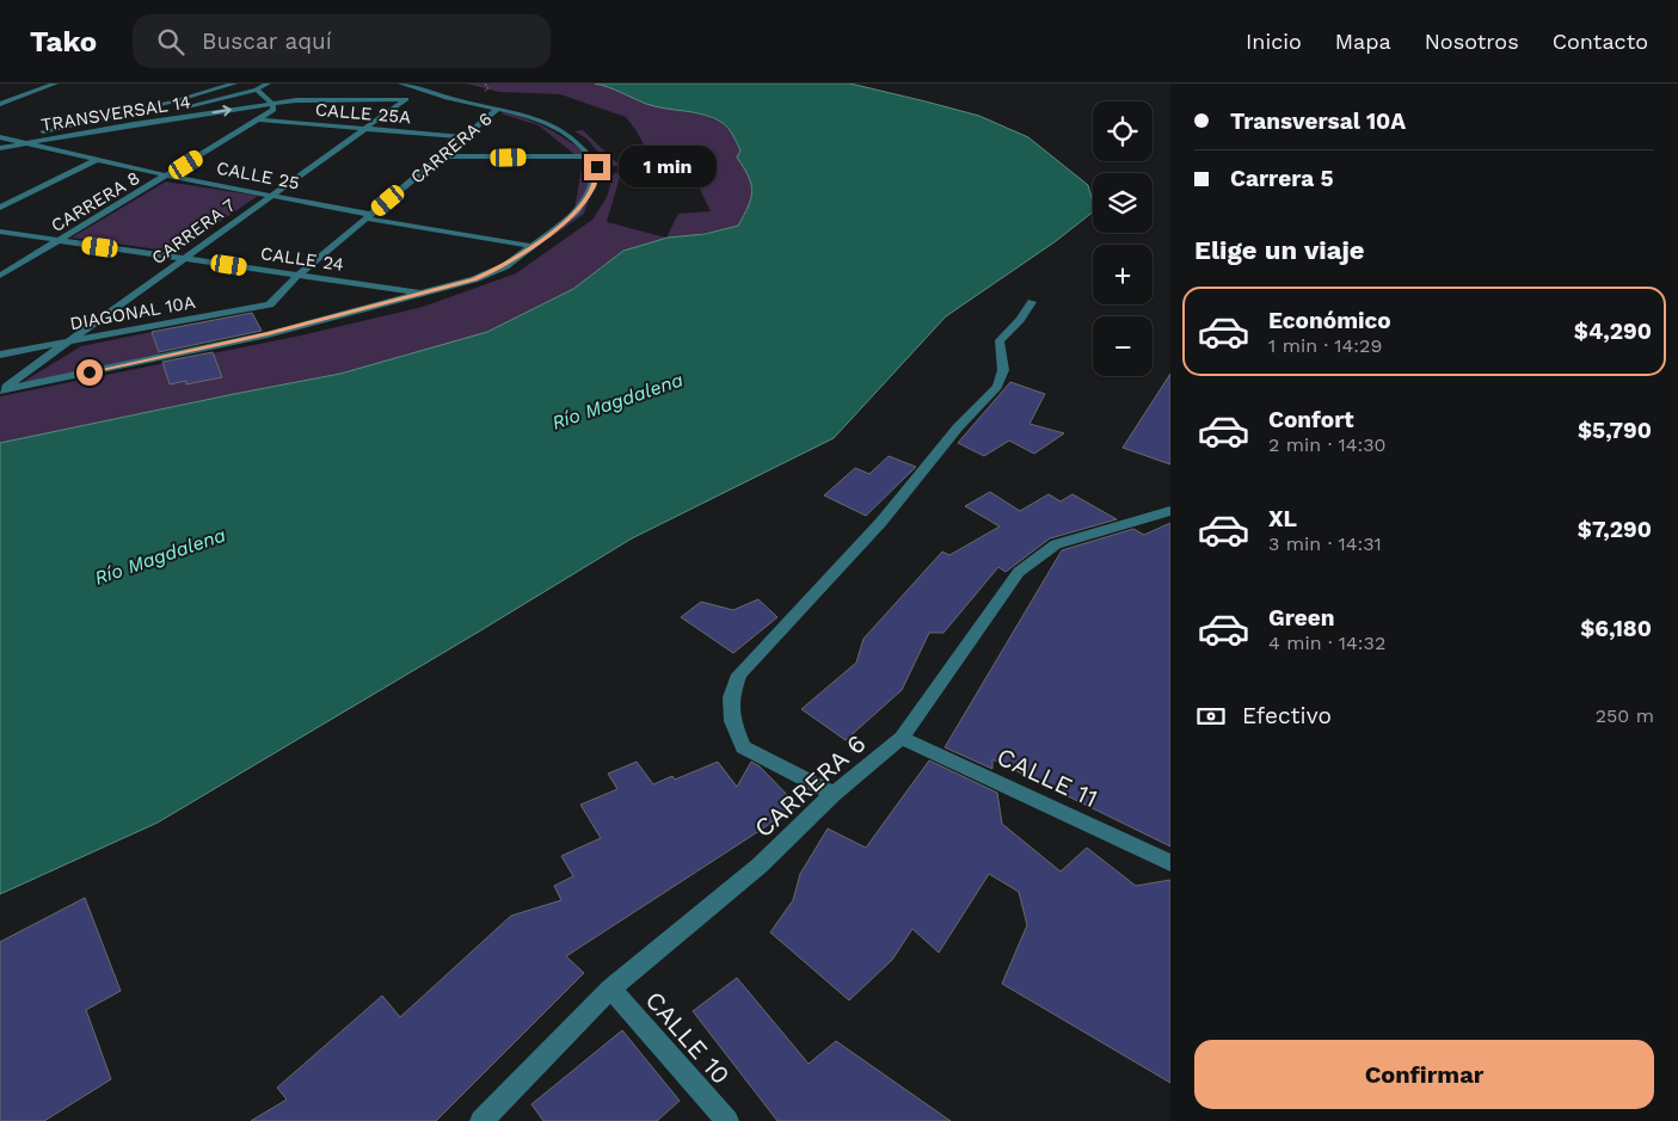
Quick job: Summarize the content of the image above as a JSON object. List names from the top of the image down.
{
  "streets": {
    "street": [
      "TRANSVERSAL 14",
      "CALLE 25A",
      "CARRERA 6",
      "CALLE 25",
      "CARRERA 8",
      "CARRERA 7",
      "CALLE 24",
      "DIAGONAL 10A",
      "CALLE 11",
      "CALLE 10"
    ]
  },
  "crossings": [
    ["TRANSVERSAL 14", "CALLE 25"],
    ["TRANSVERSAL 14", "CARRERA 8"],
    ["TRANSVERSAL 14", "CARRERA 7"],
    ["CALLE 25A", "CARRERA 6"],
    ["CALLE 25A", "CARRERA 8"],
    ["CALLE 25A", "CARRERA 7"],
    ["CARRERA 6", "CALLE 25"],
    ["CARRERA 6", "CALLE 24"],
    ["CARRERA 6", "DIAGONAL 10A"],
    ["CARRERA 6", "CALLE 11"],
    ["CARRERA 6", "CALLE 10"],
    ["CALLE 25", "CARRERA 8"],
    ["CALLE 25", "CARRERA 7"],
    ["CARRERA 8", "CALLE 24"],
    ["CARRERA 7", "CALLE 24"],
    ["CARRERA 7", "DIAGONAL 10A"]
  ],
  "water": ["Río Magdalena"],
  "page": {
    "header": "Tako",
    "search": "Buscar aquí",
    "nav": [
      "Inicio",
      "Mapa",
      "Nosotros",
      "Contacto"
    ],
    "banner": ["Transversal 10A", "Carrera 5"],
    "map_buttons": ["+", "−"],
    "bubble": "1 min",
    "heading": "Elige un viaje",
    "list": [
      {
        "name": "Económico",
        "note": "1 min · 14:29",
        "value": "$4,290"
      },
      {
        "name": "Confort",
        "note": "2 min · 14:30",
        "value": "$5,790"
      },
      {
        "name": "XL",
        "note": "3 min · 14:31",
        "value": "$7,290"
      },
      {
        "name": "Green",
        "note": "4 min · 14:32",
        "value": "$6,180"
      }
    ],
    "pay": ["Efectivo", "250 m"],
    "buttons": "Confirmar"
  }
}
